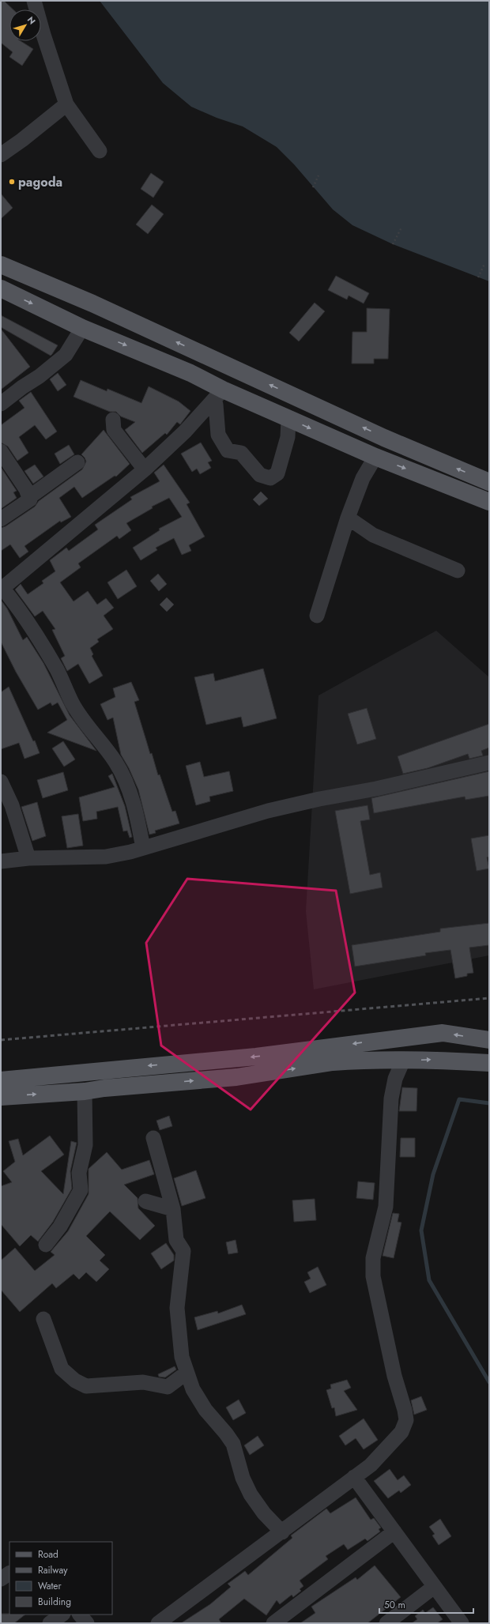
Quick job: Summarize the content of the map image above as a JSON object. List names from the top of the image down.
{
  "places": ["pagoda"],
  "legend": [
    "Road",
    "Railway",
    "Water",
    "Building"
  ],
  "scale_bar": "50 m",
  "north": "top right"
}
